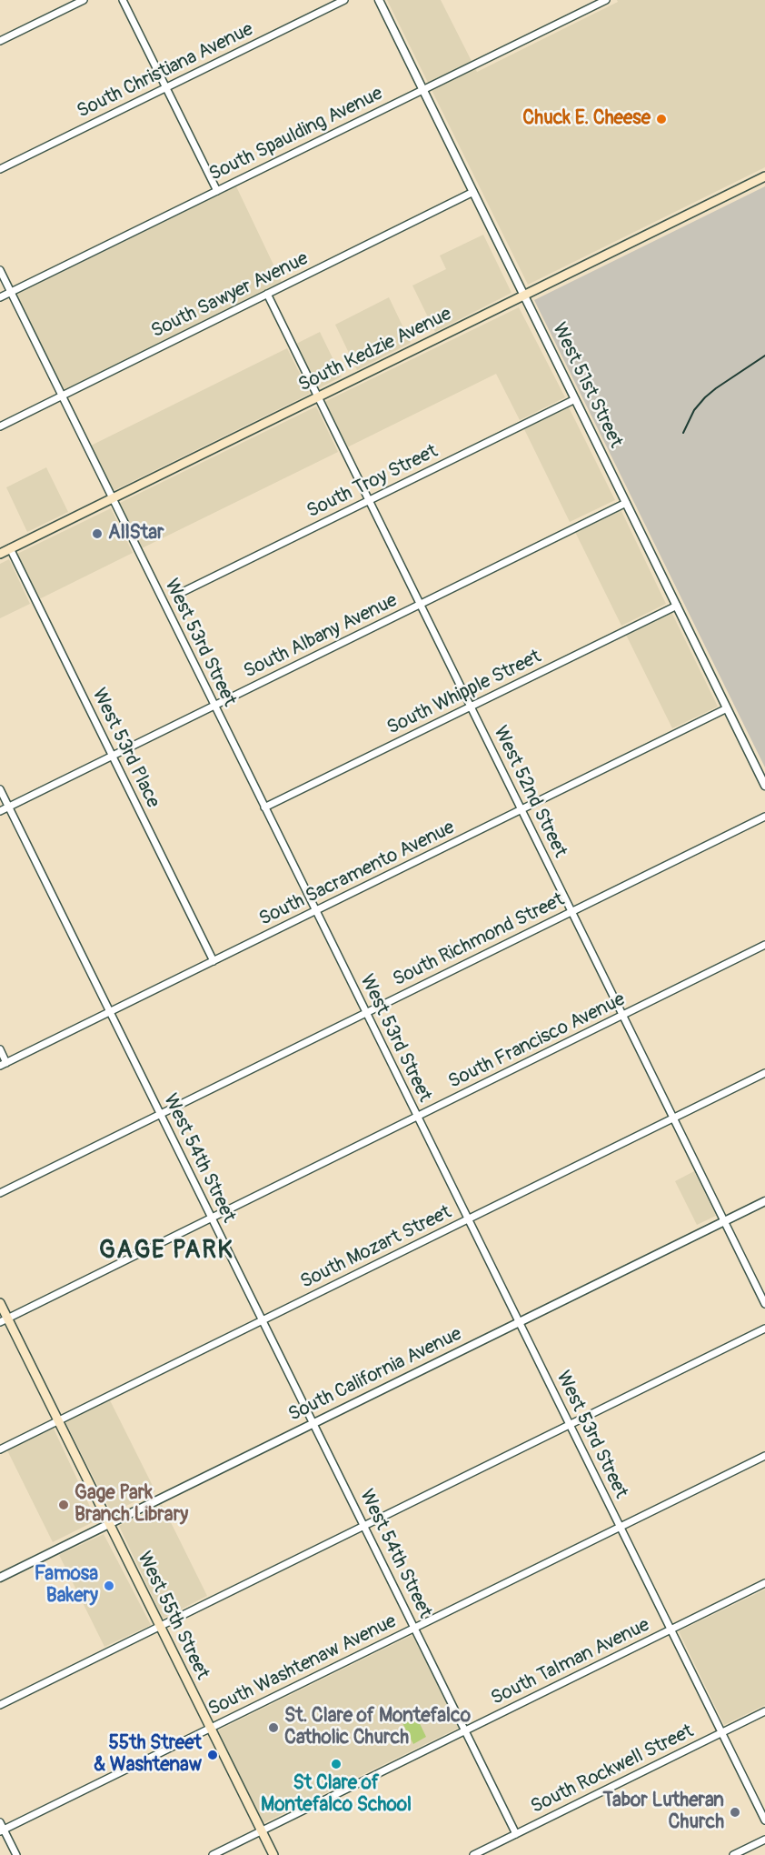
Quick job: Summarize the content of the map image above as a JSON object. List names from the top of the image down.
{
  "streets": {
    "main road": ["South Kedzie Avenue", "West 55th Street"],
    "street": [
      "South Christiana Avenue",
      "South Spaulding Avenue",
      "South Sawyer Avenue",
      "West 51st Street",
      "South Troy Street",
      "South Albany Avenue",
      "West 53rd Street",
      "South Whipple Street",
      "West 53rd Place",
      "West 52nd Street",
      "South Sacramento Avenue",
      "South Richmond Street",
      "South Francisco Avenue",
      "West 54th Street",
      "South Mozart Street",
      "South California Avenue",
      "South Talman Avenue",
      "South Washtenaw Avenue",
      "South Rockwell Street"
    ]
  },
  "crossings": [
    ["South Spaulding Avenue", "West 51st Street"],
    ["South Spaulding Avenue", "West 53rd Street"],
    ["South Sawyer Avenue", "West 51st Street"],
    ["South Sawyer Avenue", "West 53rd Street"],
    ["South Sawyer Avenue", "West 52nd Street"],
    ["South Kedzie Avenue", "West 51st Street"],
    ["South Kedzie Avenue", "West 53rd Street"],
    ["South Kedzie Avenue", "West 53rd Place"],
    ["South Kedzie Avenue", "West 52nd Street"],
    ["West 51st Street", "South Troy Street"],
    ["West 51st Street", "South Albany Avenue"],
    ["West 51st Street", "South Whipple Street"],
    ["West 51st Street", "South Sacramento Avenue"],
    ["South Troy Street", "West 52nd Street"],
    ["South Albany Avenue", "West 53rd Street"],
    ["South Albany Avenue", "West 53rd Place"],
    ["South Albany Avenue", "West 52nd Street"],
    ["South Albany Avenue", "West 54th Street"],
    ["West 53rd Street", "South Whipple Street"],
    ["West 53rd Street", "South Sacramento Avenue"],
    ["West 53rd Street", "South Richmond Street"],
    ["West 53rd Street", "South Francisco Avenue"],
    ["West 53rd Street", "South Mozart Street"],
    ["West 53rd Street", "South California Avenue"],
    ["West 53rd Street", "South Talman Avenue"],
    ["West 53rd Street", "South Washtenaw Avenue"],
    ["West 53rd Street", "South Rockwell Street"],
    ["South Whipple Street", "West 52nd Street"],
    ["West 53rd Place", "South Sacramento Avenue"],
    ["West 52nd Street", "South Sacramento Avenue"],
    ["West 52nd Street", "South Richmond Street"],
    ["West 52nd Street", "South Francisco Avenue"],
    ["West 52nd Street", "South Mozart Street"],
    ["West 52nd Street", "South California Avenue"],
    ["South Sacramento Avenue", "West 54th Street"],
    ["South Richmond Street", "West 54th Street"],
    ["South Francisco Avenue", "West 54th Street"],
    ["South Francisco Avenue", "West 55th Street"],
    ["West 54th Street", "South Mozart Street"],
    ["West 54th Street", "South California Avenue"],
    ["West 54th Street", "South Talman Avenue"],
    ["West 54th Street", "South Washtenaw Avenue"],
    ["West 54th Street", "South Rockwell Street"],
    ["South Mozart Street", "West 55th Street"],
    ["South California Avenue", "West 55th Street"],
    ["West 55th Street", "South Talman Avenue"],
    ["West 55th Street", "South Washtenaw Avenue"]
  ],
  "districts": ["GAGE PARK"],
  "places": [
    "Chuck E. Cheese",
    "AllStar",
    "Gage Park Branch Library",
    "Famosa Bakery",
    "St. Clare of Montefalco Catholic Church",
    "55th Street & Washtenaw",
    "St Clare of Montefalco School",
    "Tabor Lutheran Church"
  ]
}
